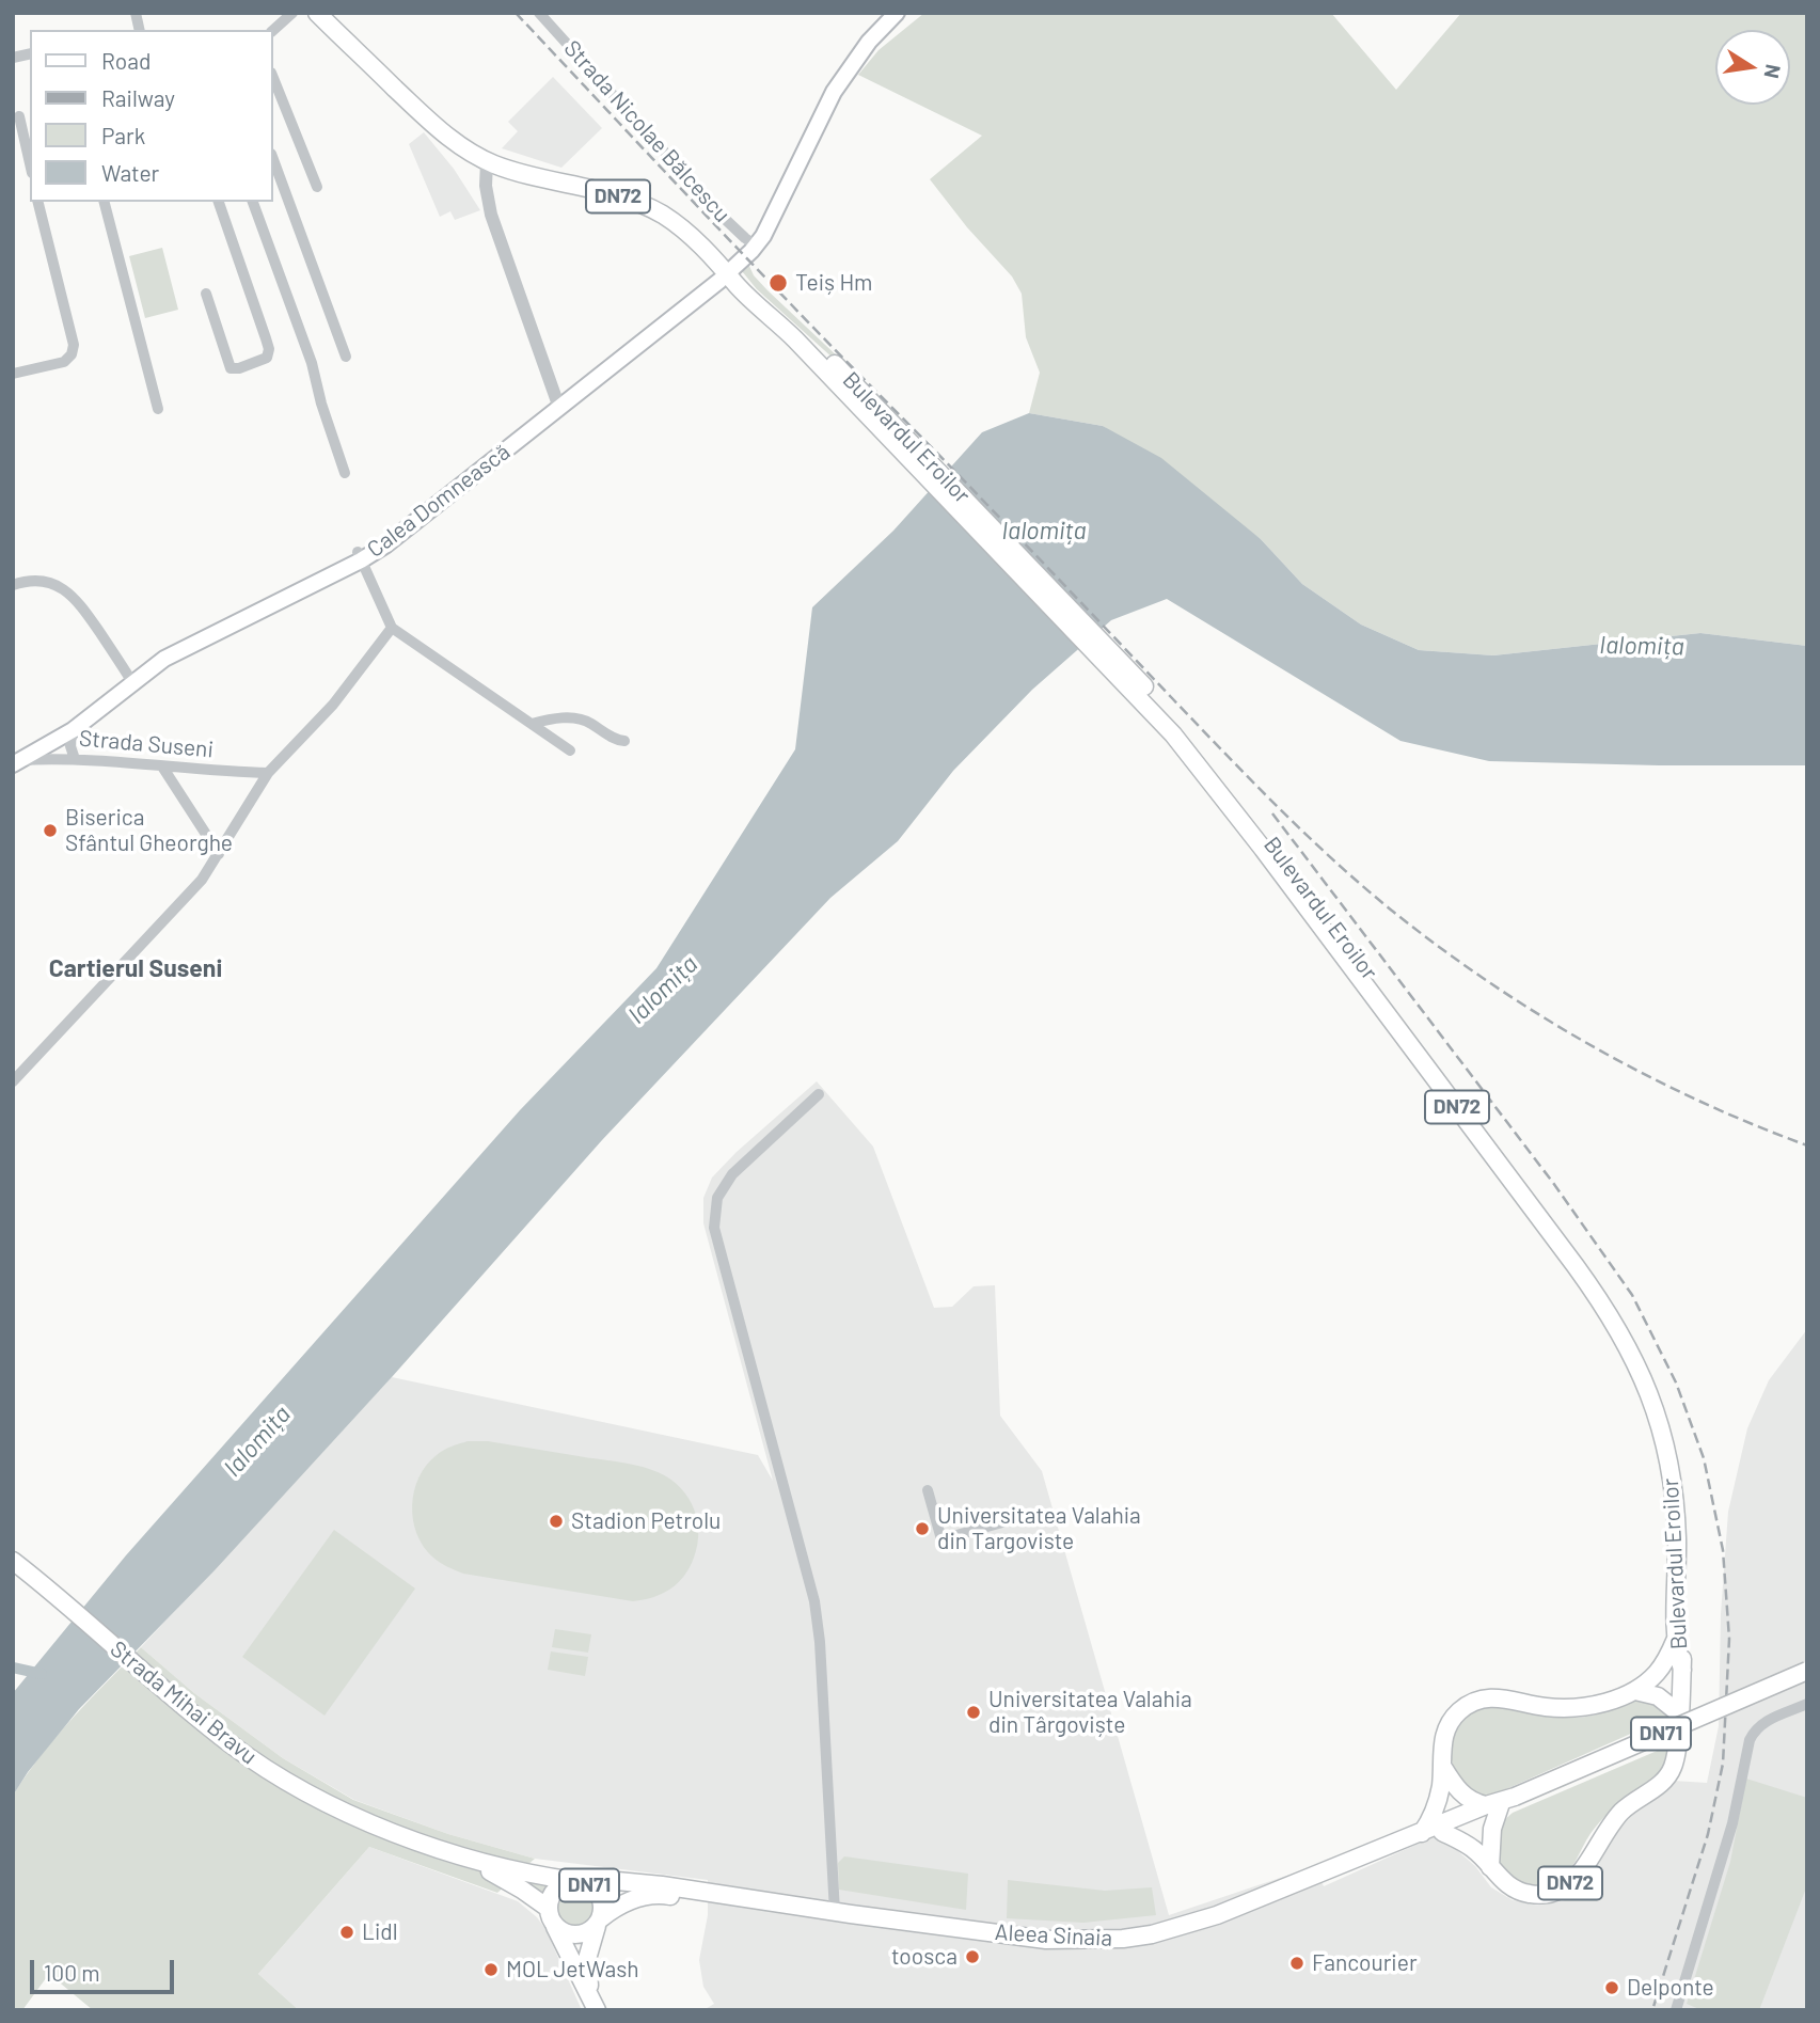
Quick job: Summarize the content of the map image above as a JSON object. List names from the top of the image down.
{
  "streets": {
    "main road": [
      "DN72",
      "Bulevardul Eroilor",
      "Calea Domnească",
      "Strada Mihai Bravu",
      "DN71",
      "Aleea Sinaia"
    ],
    "street": ["Strada Nicolae Bălcescu", "Strada Suseni"]
  },
  "crossings": [
    ["DN72", "Bulevardul Eroilor"],
    ["DN72", "Aleea Sinaia"],
    ["Bulevardul Eroilor", "Calea Domnească"],
    ["Calea Domnească", "Strada Suseni"],
    ["Strada Mihai Bravu", "DN71"],
    ["Strada Mihai Bravu", "Aleea Sinaia"],
    ["DN71", "Aleea Sinaia"]
  ],
  "districts": ["Cartierul Suseni"],
  "water": ["Ialomița"],
  "places": [
    "Teiș Hm",
    "Biserica Sfântul Gheorghe",
    "Stadion Petrolu",
    "Universitatea Valahia din Targoviste",
    "Universitatea Valahia din Târgoviște",
    "Lidl",
    "toosca",
    "Fancourier",
    "MOL JetWash",
    "Delponte"
  ],
  "legend": [
    "Road",
    "Railway",
    "Park",
    "Water"
  ],
  "scale_bar": "100 m",
  "north": "right"
}
